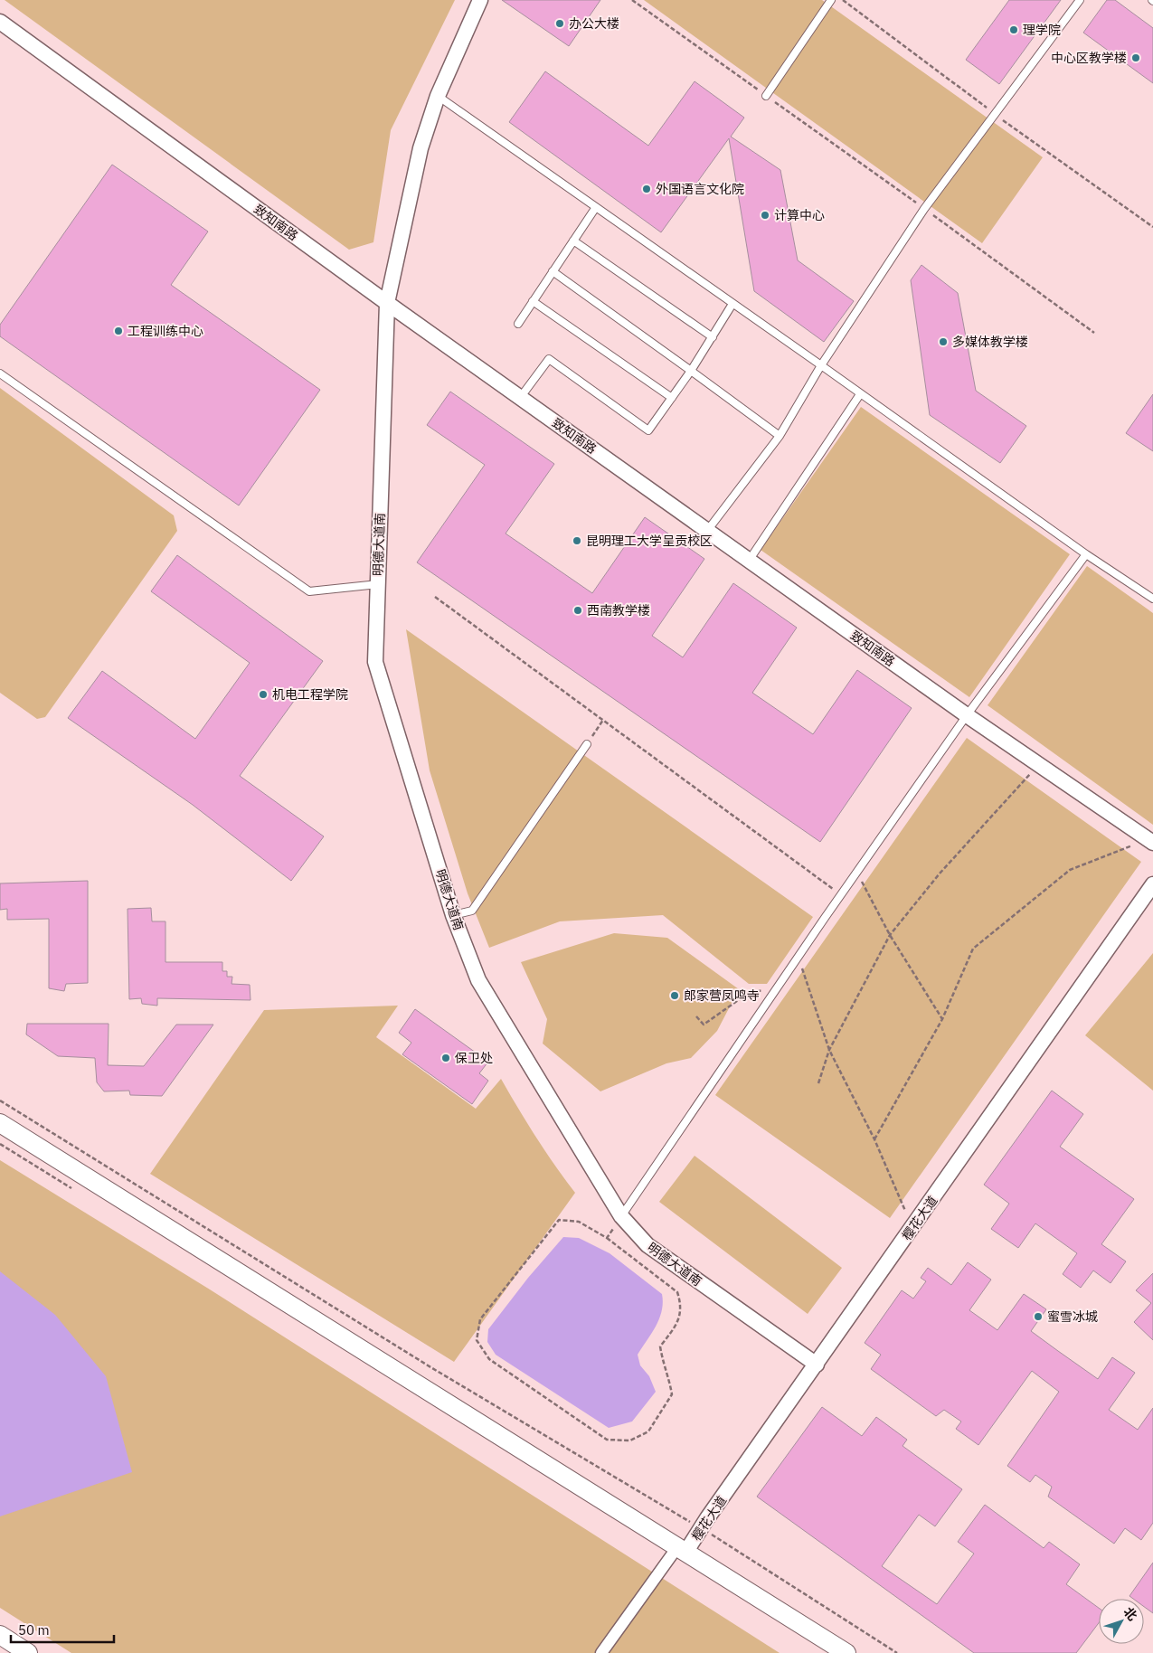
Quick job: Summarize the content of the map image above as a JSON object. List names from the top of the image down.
{
  "streets": {
    "street": ["致知南路", "明德大道南", "樱花大道"]
  },
  "crossings": [
    ["致知南路", "明德大道南"],
    ["明德大道南", "樱花大道"]
  ],
  "places": [
    "办公大楼",
    "理学院",
    "中心区教学楼",
    "外国语言文化院",
    "计算中心",
    "工程训练中心",
    "多媒体教学楼",
    "昆明理工大学呈贡校区",
    "西南教学楼",
    "机电工程学院",
    "郎家营凤鸣寺",
    "保卫处",
    "蜜雪冰城"
  ],
  "scale_bar": "50 m",
  "north": "top right"
}
